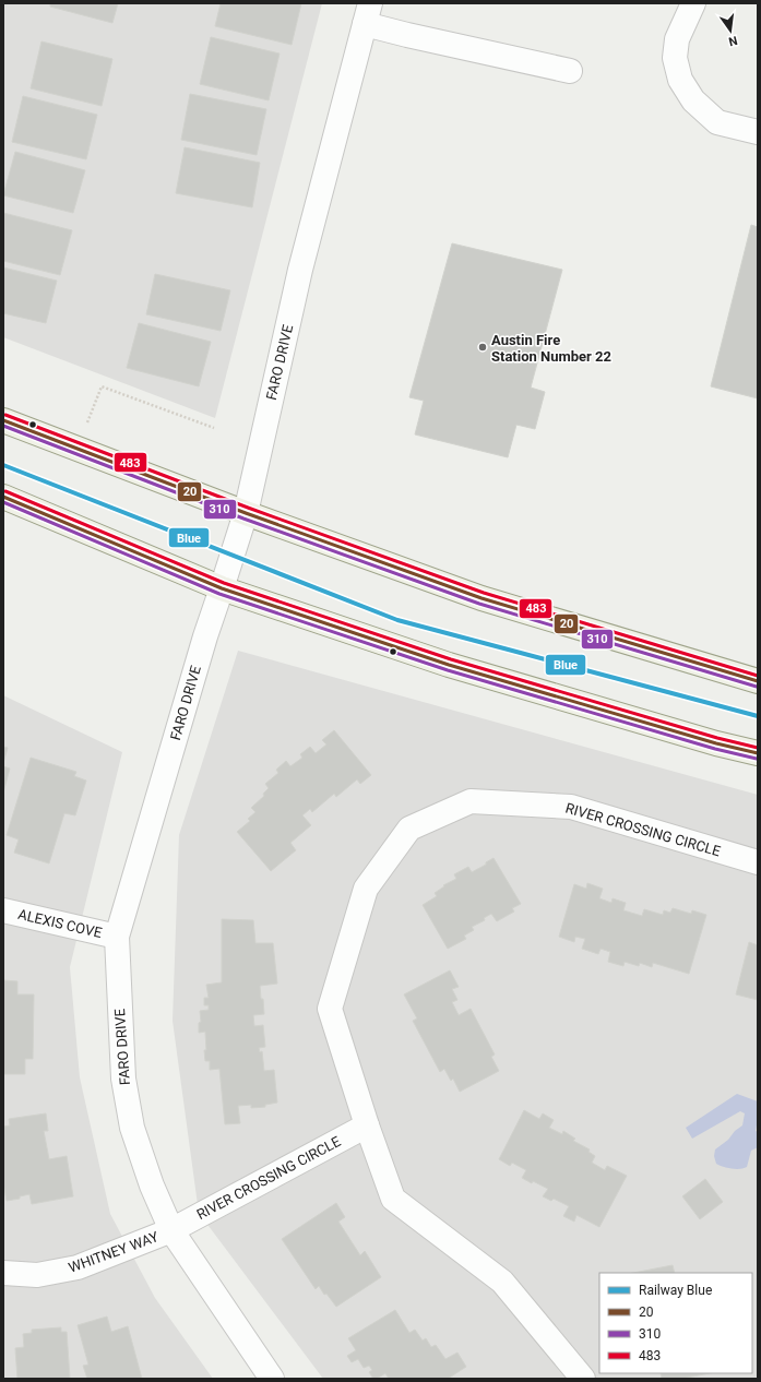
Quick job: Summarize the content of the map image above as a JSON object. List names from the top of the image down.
{
  "streets": {
    "street": [
      "FARO DRIVE",
      "RIVER CROSSING CIRCLE",
      "ALEXIS COVE",
      "WHITNEY WAY"
    ]
  },
  "crossings": [
    ["FARO DRIVE", "RIVER CROSSING CIRCLE"],
    ["FARO DRIVE", "ALEXIS COVE"],
    ["FARO DRIVE", "WHITNEY WAY"],
    ["RIVER CROSSING CIRCLE", "WHITNEY WAY"]
  ],
  "places": ["Austin Fire Station Number 22"],
  "lines": [
    "transit line 483",
    "transit line 20",
    "transit line 310",
    "rail line Blue"
  ],
  "legend": [
    "Railway Blue",
    "20",
    "310",
    "483"
  ],
  "north": "bottom"
}
